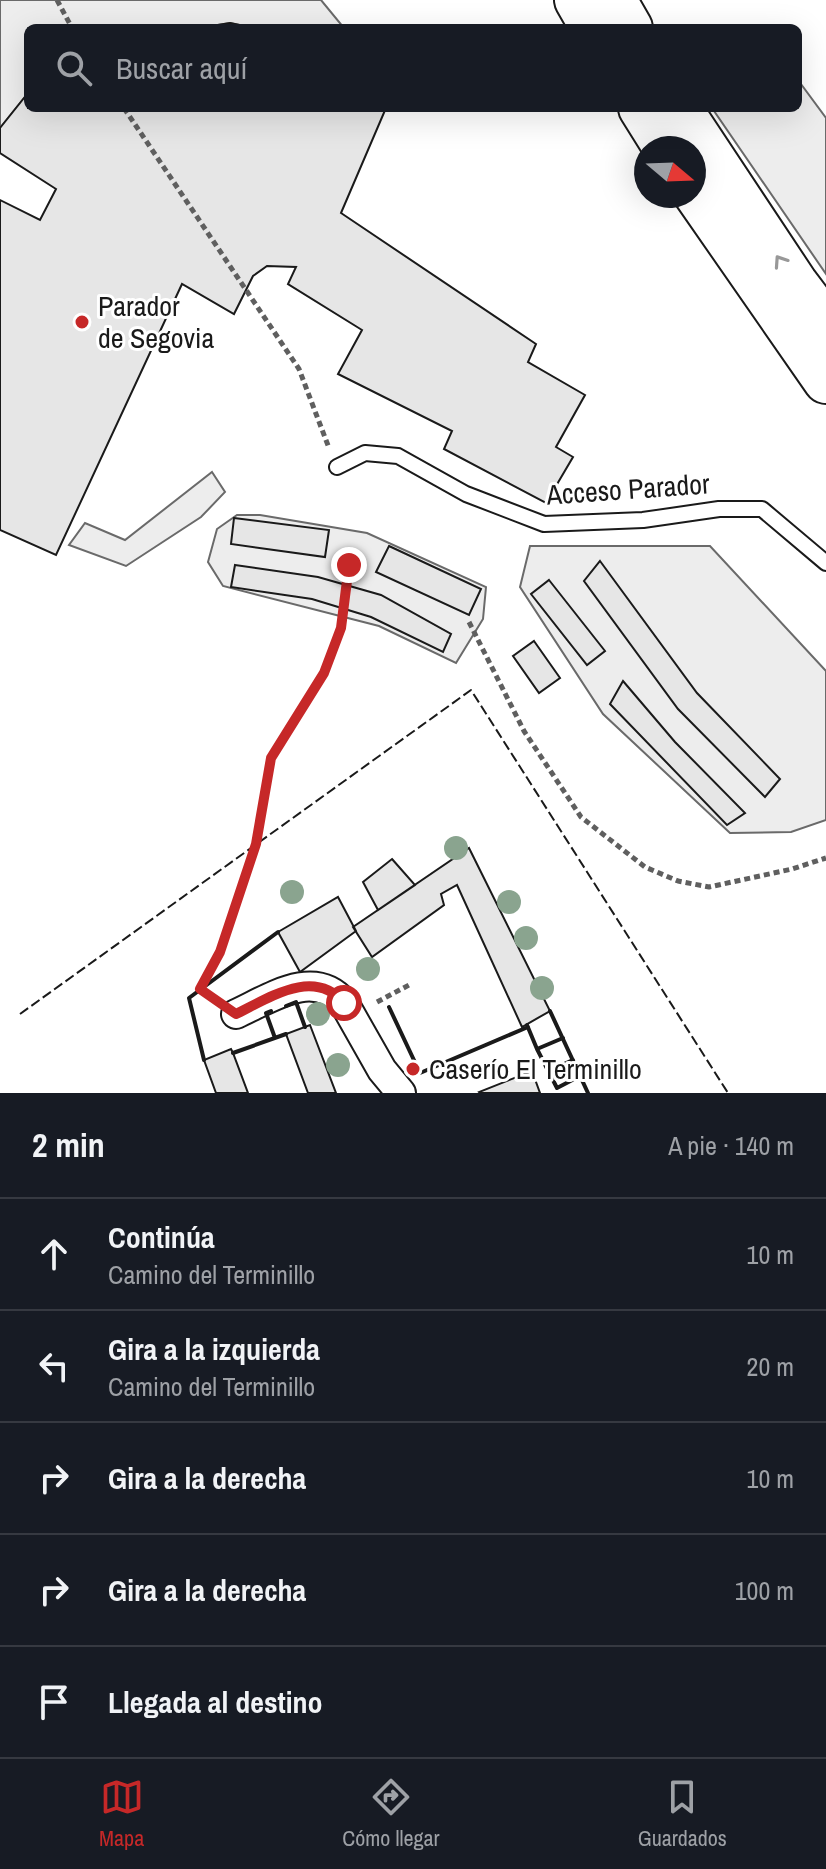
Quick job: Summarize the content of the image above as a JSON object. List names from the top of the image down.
{
  "streets": {
    "lane": ["Acceso Parador"]
  },
  "places": ["Parador de Segovia", "Caserío El Terminillo"],
  "north": "right",
  "page": {
    "search": "Buscar aquí",
    "heading": ["2 min", "A pie · 140 m"],
    "list": [
      ["Continúa", "Camino del Terminillo", "10 m"],
      ["Gira a la izquierda", "Camino del Terminillo", "20 m"],
      ["Gira a la derecha", "10 m"],
      ["Gira a la derecha", "100 m"],
      "Llegada al destino"
    ],
    "nav": ["Mapa", "Cómo llegar", "Guardados"]
  }
}
